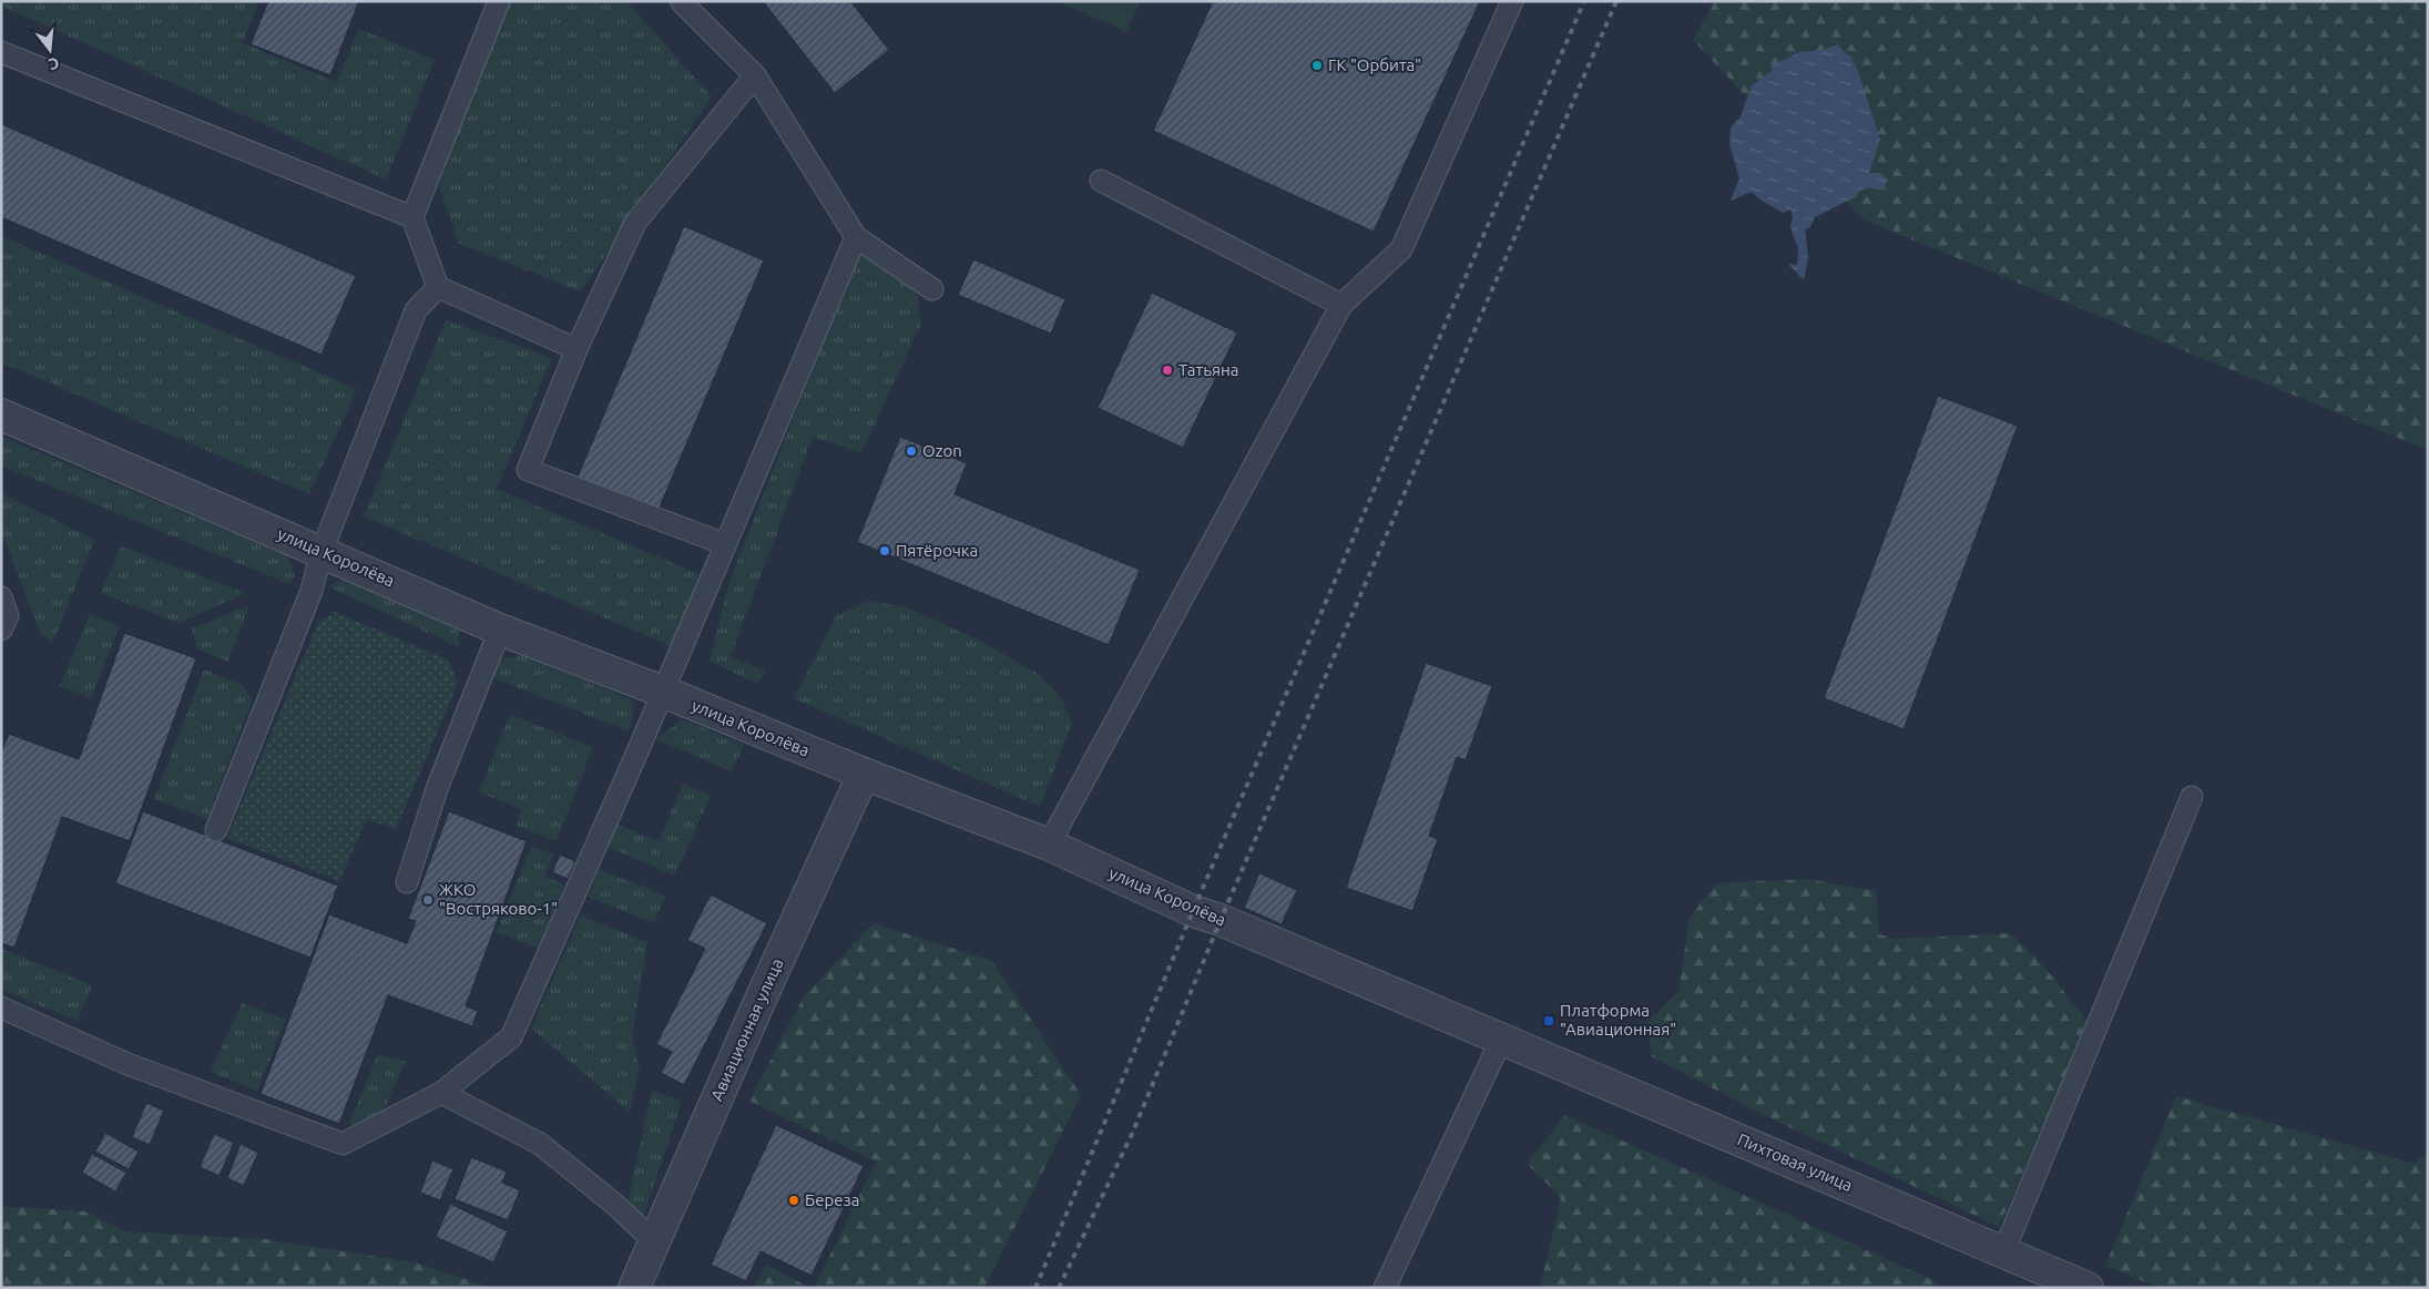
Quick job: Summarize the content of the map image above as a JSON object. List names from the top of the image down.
{
  "streets": {
    "street": ["улица Королёва", "Авиационная улица", "Пихтовая улица"]
  },
  "crossings": [
    ["улица Королёва", "Авиационная улица"],
    ["улица Королёва", "Пихтовая улица"]
  ],
  "places": {
    "other": [
      "ГК \"Орбита\"",
      "Татьяна",
      "Ozon",
      "Пятёрочка",
      "ЖКО \"Востряково-1\"",
      "Береза"
    ],
    "transit": ["Платформа \"Авиационная\""]
  },
  "north": "bottom"
}
